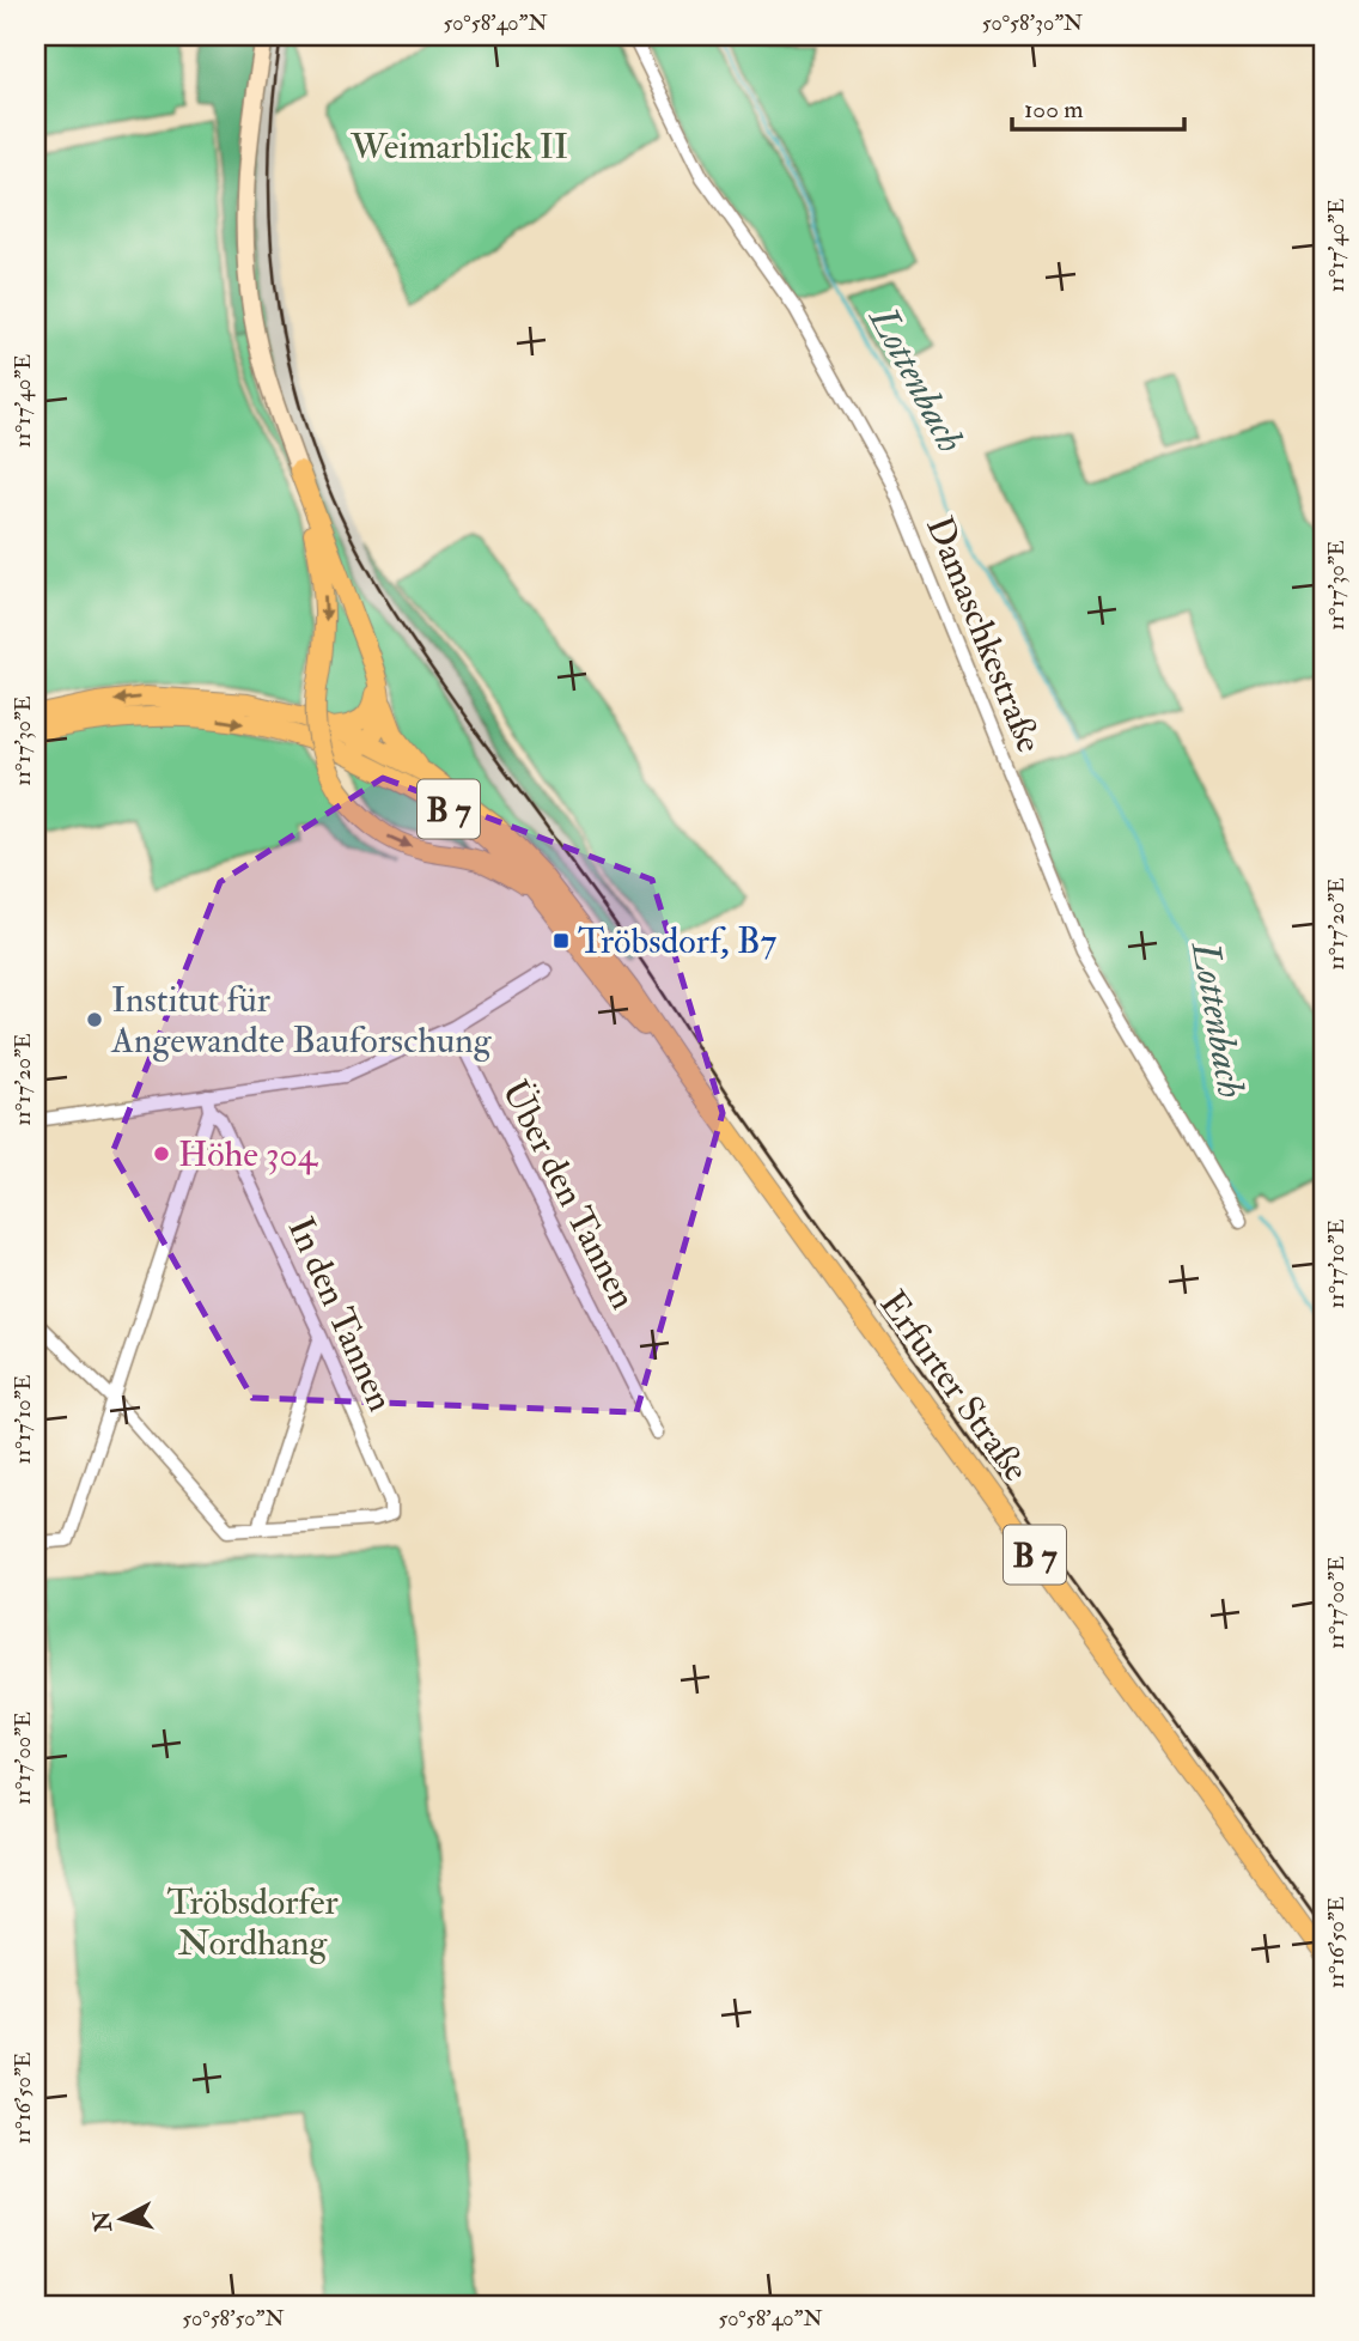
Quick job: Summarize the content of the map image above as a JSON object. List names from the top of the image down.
{
  "streets": {
    "main road": ["B 7", "Erfurter Straße"],
    "street": ["Damaschkestraße", "Über den Tannen", "In den Tannen"]
  },
  "crossings": [
    ["B 7", "Erfurter Straße"]
  ],
  "water": ["Lottenbach"],
  "parks": ["Weimarblick II", "Tröbsdorfer Nordhang"],
  "places": {
    "transit": ["Tröbsdorf, B7"],
    "other": ["Institut für Angewandte Bauforschung", "Höhe 304"]
  },
  "scale_bar": "100 m",
  "north": "left",
  "coordinates": [
    "50°58'40\"N",
    "50°58'30\"N",
    "11°17'40\"E",
    "11°17'30\"E",
    "11°17'20\"E",
    "11°17'10\"E",
    "11°17'00\"E",
    "11°16'50\"E",
    "50°58'50\"N"
  ]
}
